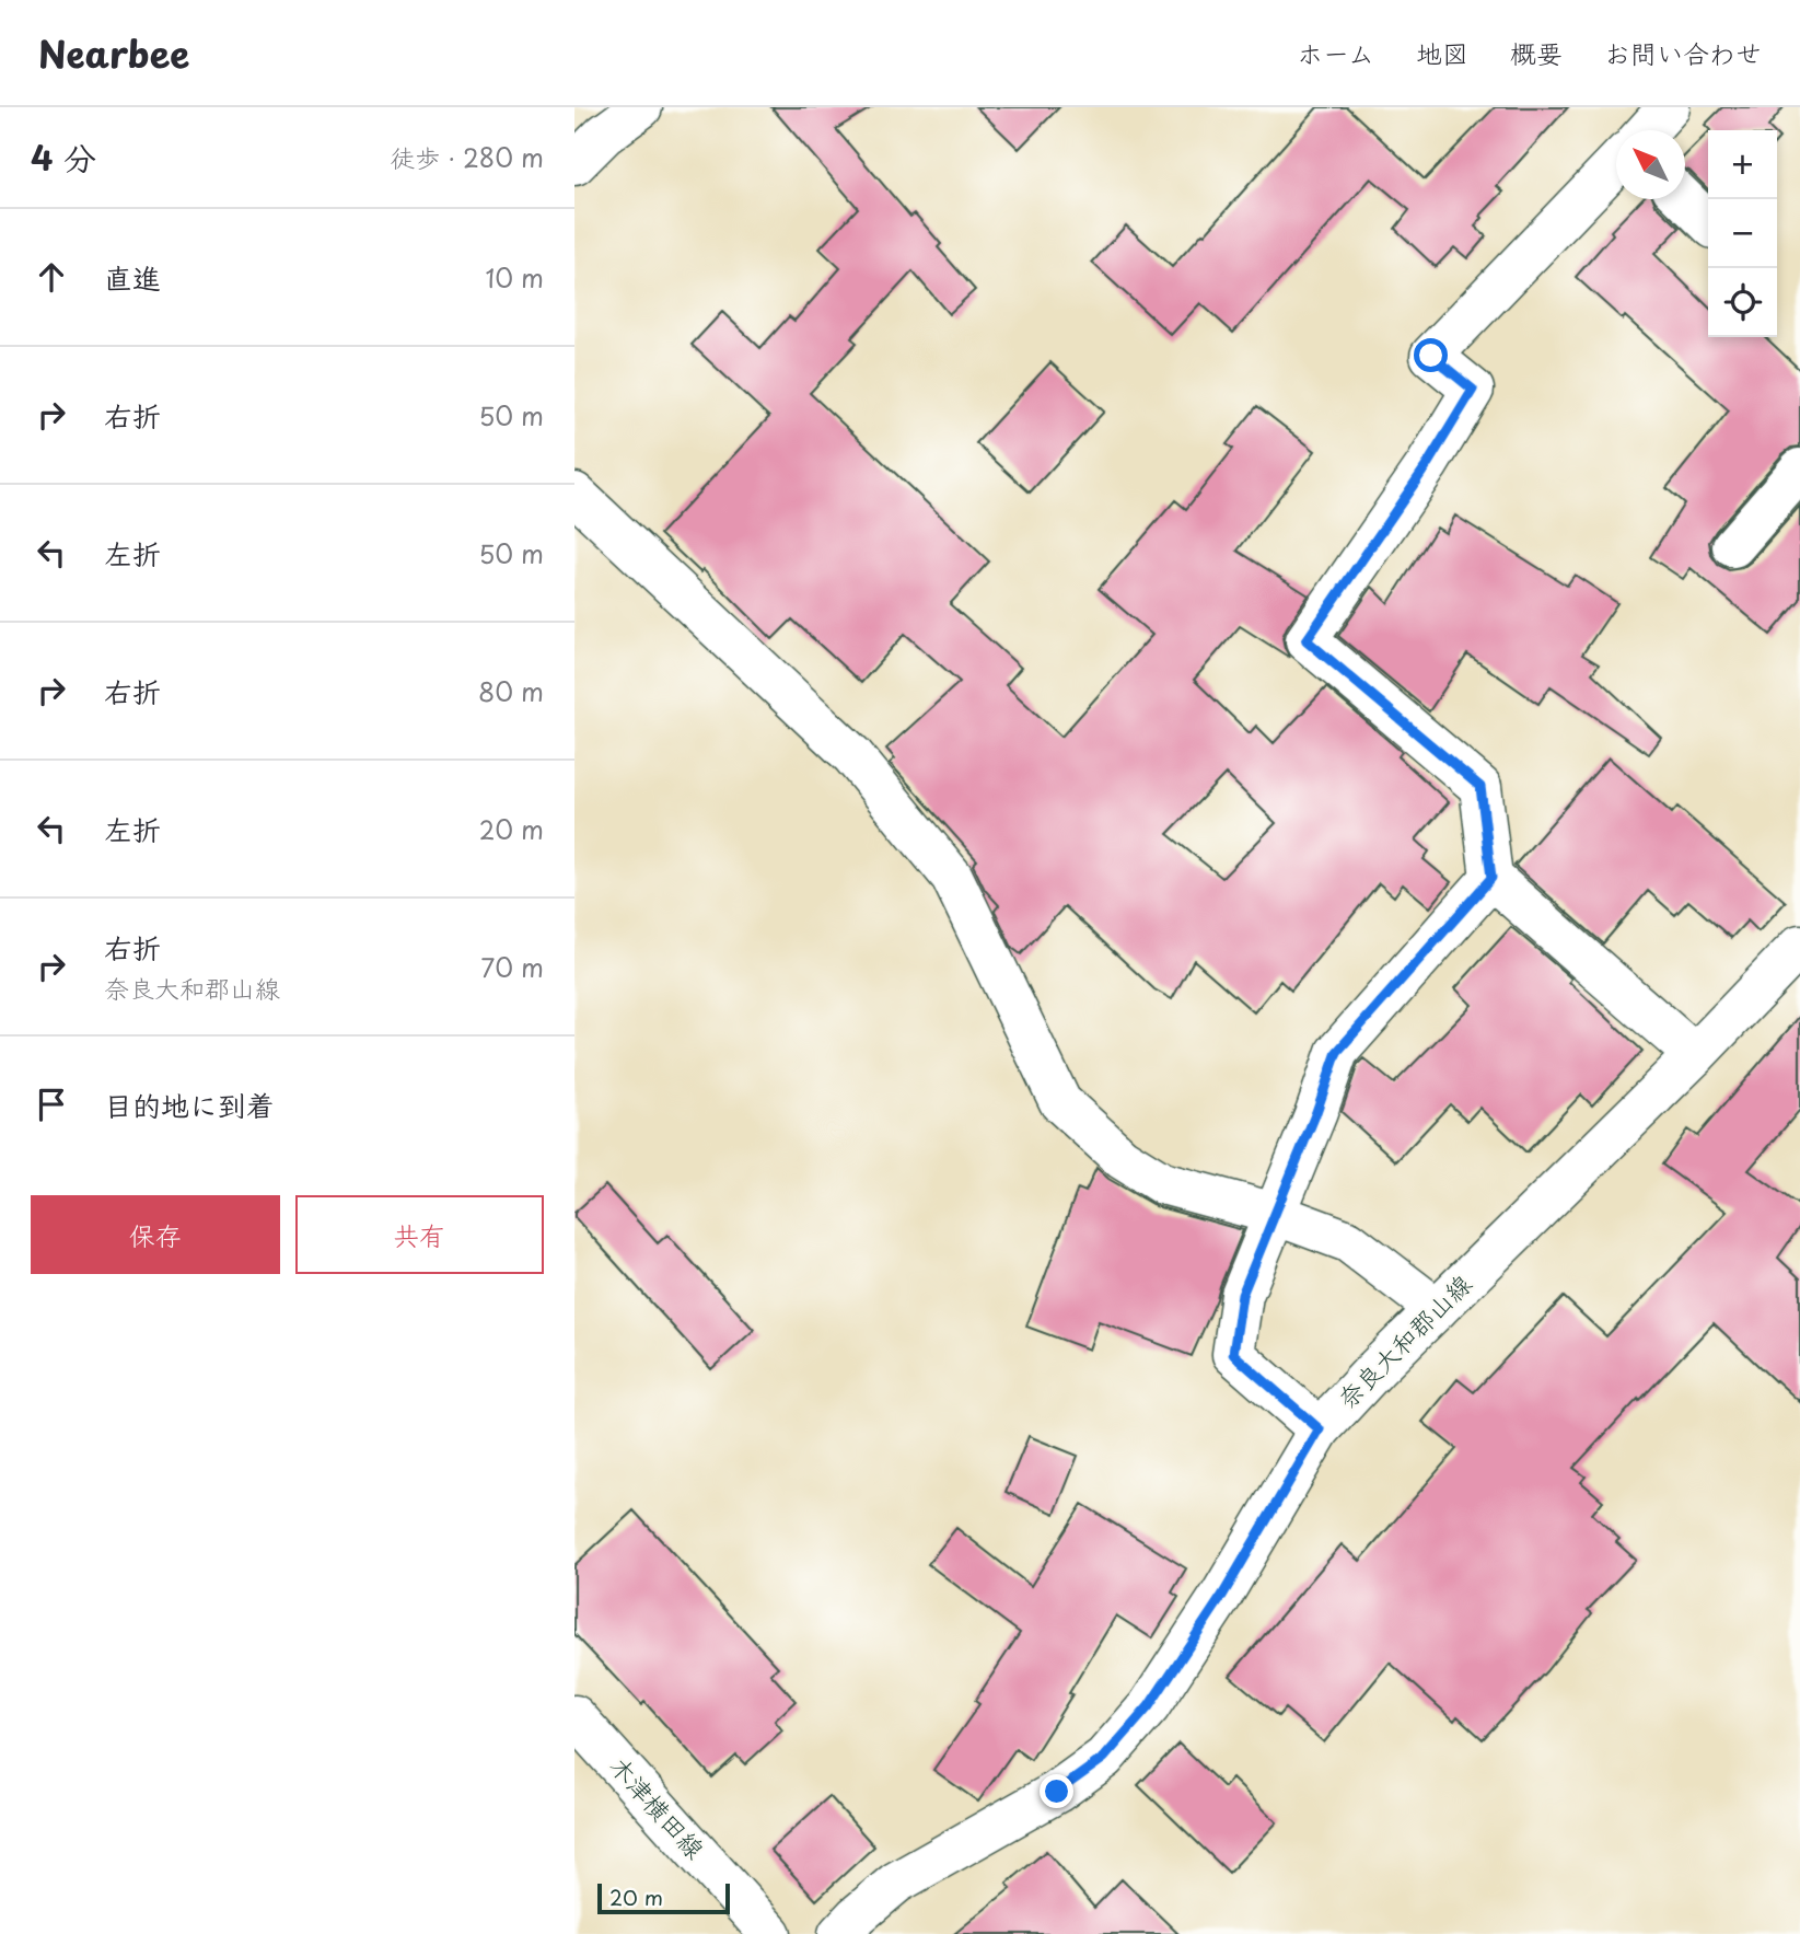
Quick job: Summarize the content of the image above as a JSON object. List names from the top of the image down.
{
  "streets": {
    "street": ["奈良大和郡山線", "木津横田線"]
  },
  "scale_bar": "20 m",
  "north": "top left",
  "page": {
    "header": "Nearbee",
    "nav": [
      "ホーム",
      "地図",
      "概要",
      "お問い合わせ"
    ],
    "heading": ["4 分", "徒歩 · 280 m"],
    "map_buttons": ["+", "−"],
    "list": [
      ["直進", "10 m"],
      ["右折", "50 m"],
      ["左折", "50 m"],
      ["右折", "80 m"],
      ["左折", "20 m"],
      ["右折", "奈良大和郡山線", "70 m"],
      "目的地に到着"
    ],
    "buttons": ["保存", "共有"],
    "scale": "20 m"
  }
}
